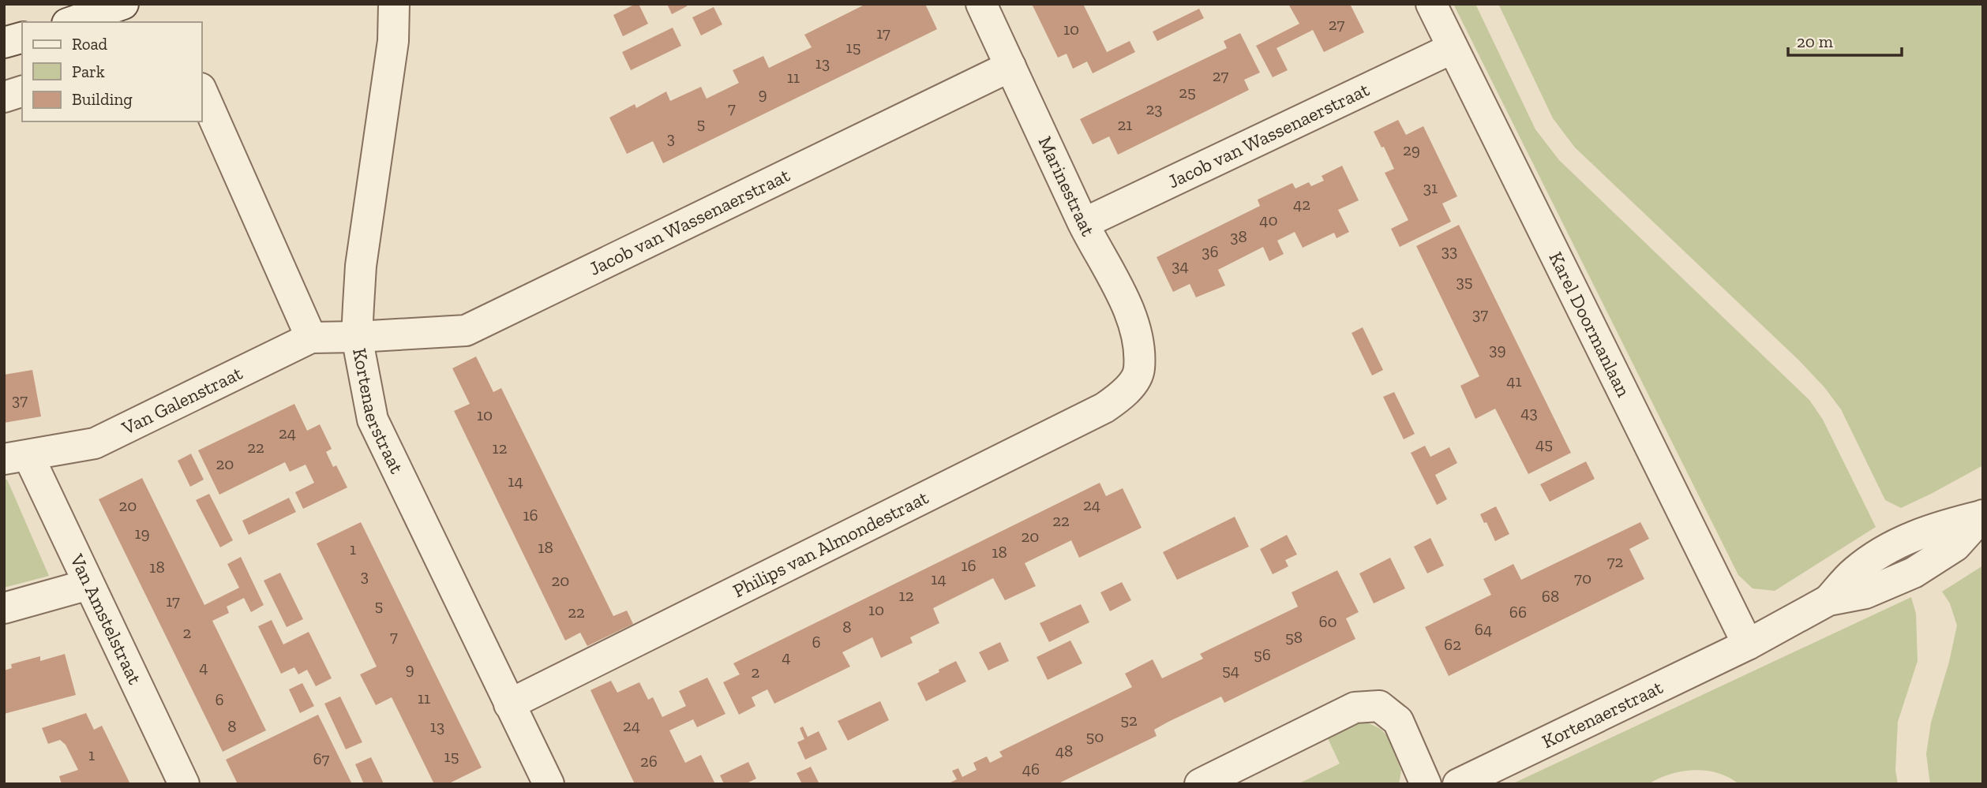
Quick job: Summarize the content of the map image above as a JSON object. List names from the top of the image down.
{
  "streets": {
    "street": [
      "Jacob van Wassenaerstraat",
      "Marinestraat",
      "Karel Doormanlaan",
      "Van Galenstraat",
      "Kortenaerstraat",
      "Philips van Almondestraat",
      "Van Amstelstraat"
    ]
  },
  "crossings": [
    ["Jacob van Wassenaerstraat", "Marinestraat"],
    ["Jacob van Wassenaerstraat", "Karel Doormanlaan"],
    ["Jacob van Wassenaerstraat", "Van Galenstraat"],
    ["Jacob van Wassenaerstraat", "Kortenaerstraat"],
    ["Marinestraat", "Philips van Almondestraat"],
    ["Karel Doormanlaan", "Kortenaerstraat"],
    ["Van Galenstraat", "Kortenaerstraat"],
    ["Van Galenstraat", "Van Amstelstraat"],
    ["Kortenaerstraat", "Philips van Almondestraat"]
  ],
  "house_numbers": [
    "27",
    "10",
    "17",
    "15",
    "13",
    "27",
    "11",
    "25",
    "9",
    "7",
    "23",
    "5",
    "21",
    "3",
    "29",
    "31",
    "42",
    "40",
    "38",
    "33",
    "36",
    "34",
    "35",
    "37",
    "39",
    "41",
    "37",
    "43",
    "10",
    "24",
    "45",
    "22",
    "12",
    "20",
    "14",
    "24",
    "20",
    "16",
    "22",
    "19",
    "20",
    "18",
    "1",
    "18",
    "72",
    "16",
    "18",
    "3",
    "70",
    "14",
    "20",
    "12",
    "68",
    "17",
    "5",
    "10",
    "22",
    "66",
    "60",
    "8",
    "64",
    "2",
    "7",
    "58",
    "6",
    "62",
    "56",
    "4",
    "4",
    "9",
    "54",
    "2",
    "11",
    "6",
    "52",
    "24",
    "8",
    "13",
    "50",
    "48",
    "1",
    "15",
    "67",
    "26",
    "46"
  ],
  "legend": ["Road", "Park", "Building"],
  "scale_bar": "20 m"
}
